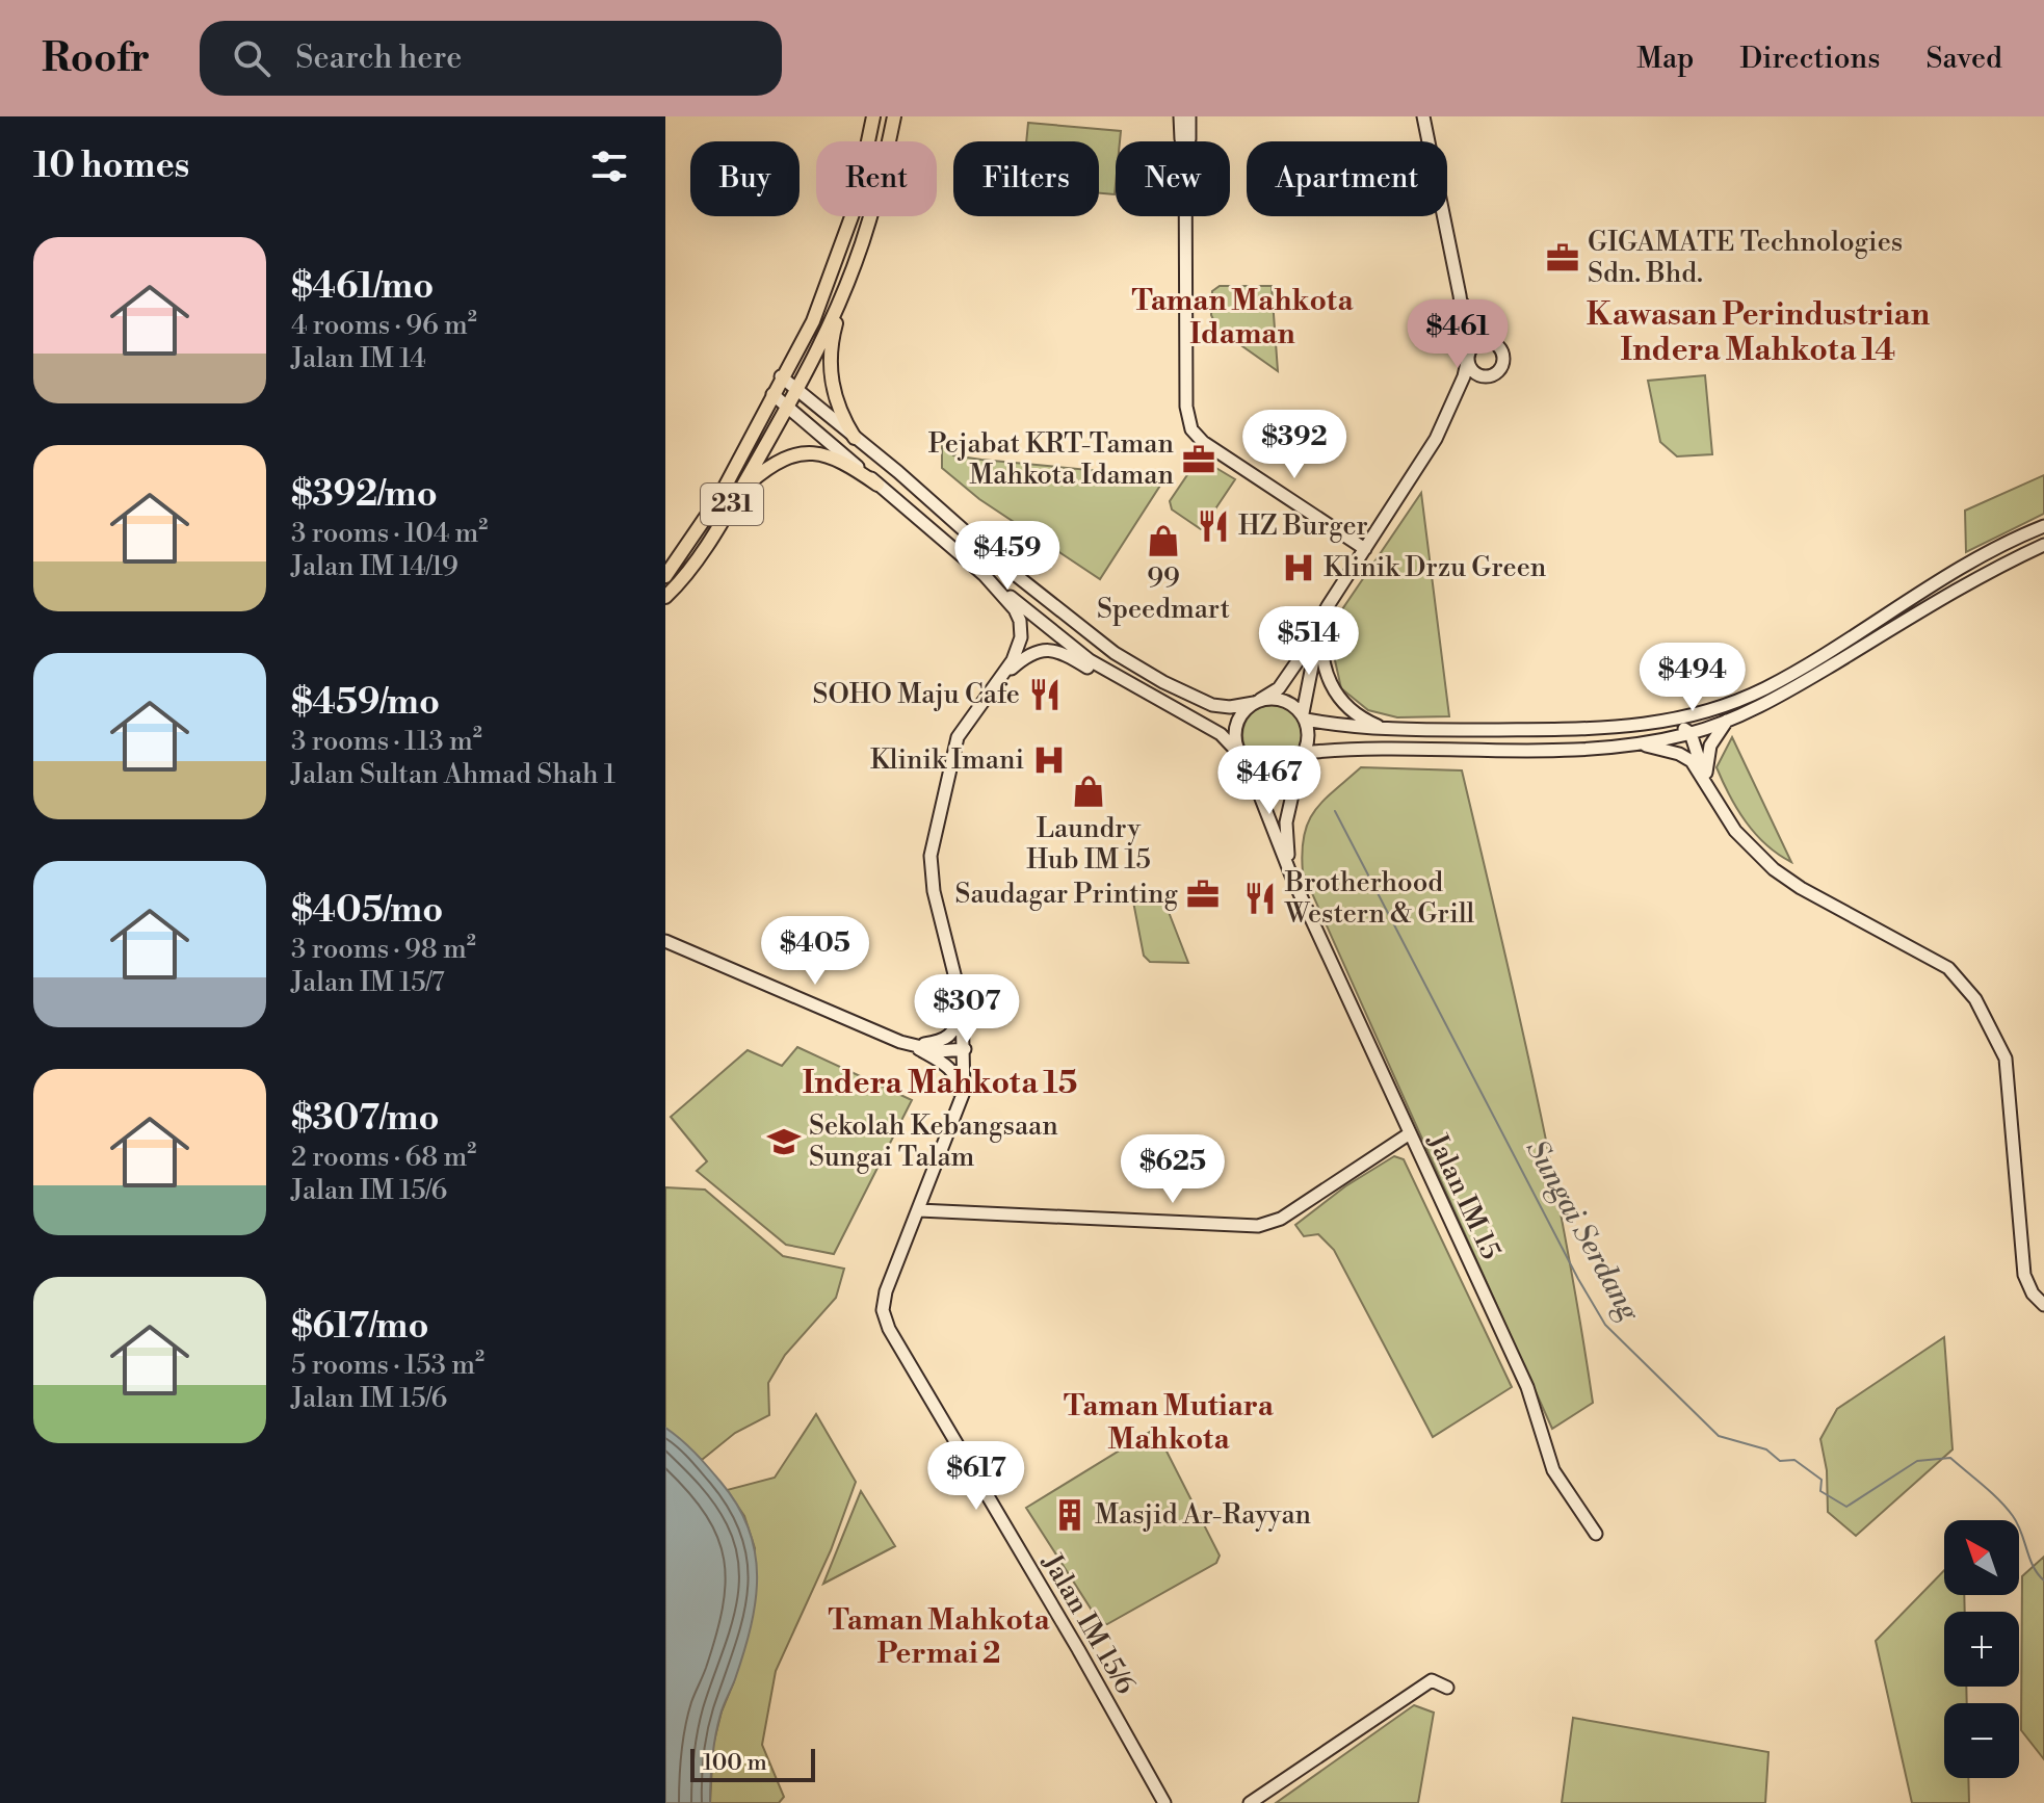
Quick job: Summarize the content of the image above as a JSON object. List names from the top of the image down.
{
  "streets": {
    "main road": ["231"],
    "street": ["Jalan IM 15", "Jalan IM 15/6"]
  },
  "districts": [
    "Taman Mahkota Idaman",
    "Kawasan Perindustrian Indera Mahkota 14",
    "Indera Mahkota 15",
    "Taman Mutiara Mahkota",
    "Taman Mahkota Permai 2"
  ],
  "water": ["Sungai Serdang"],
  "places": {
    "office": ["GIGAMATE Technologies Sdn. Bhd.", "Pejabat KRT-Taman Mahkota Idaman", "Saudagar Printing"],
    "restaurant": ["HZ Burger", "SOHO Maju Cafe", "Brotherhood Western & Grill"],
    "shop": ["99 Speedmart", "Laundry Hub IM 15"],
    "hospital": ["Klinik Drzu Green", "Klinik Imani"],
    "school or university": ["Sekolah Kebangsaan Sungai Talam"],
    "building": ["Masjid Ar-Rayyan"]
  },
  "scale_bar": "100 m",
  "north": "top left",
  "page": {
    "header": "Roofr",
    "search": "Search here",
    "nav": ["Map", "Directions", "Saved"],
    "heading": "10 homes",
    "chip": [
      "Buy",
      "Rent",
      "Filters",
      "New",
      "Apartment"
    ],
    "list": [
      {
        "name": "$461/mo",
        "note": "4 rooms · 96 m² · Jalan IM 14"
      },
      {
        "name": "$392/mo",
        "note": "3 rooms · 104 m² · Jalan IM 14/19"
      },
      {
        "name": "$459/mo",
        "note": "3 rooms · 113 m² · Jalan Sultan Ahmad Shah 1"
      },
      {
        "name": "$405/mo",
        "note": "3 rooms · 98 m² · Jalan IM 15/7"
      },
      {
        "name": "$307/mo",
        "note": "2 rooms · 68 m² · Jalan IM 15/6"
      },
      {
        "name": "$617/mo",
        "note": "5 rooms · 153 m² · Jalan IM 15/6"
      }
    ],
    "price": [
      "$461",
      "$392",
      "$459",
      "$514",
      "$494",
      "$467",
      "$405",
      "$307",
      "$625",
      "$617"
    ],
    "map_buttons": ["+", "−"],
    "scale": "100 m"
  }
}
